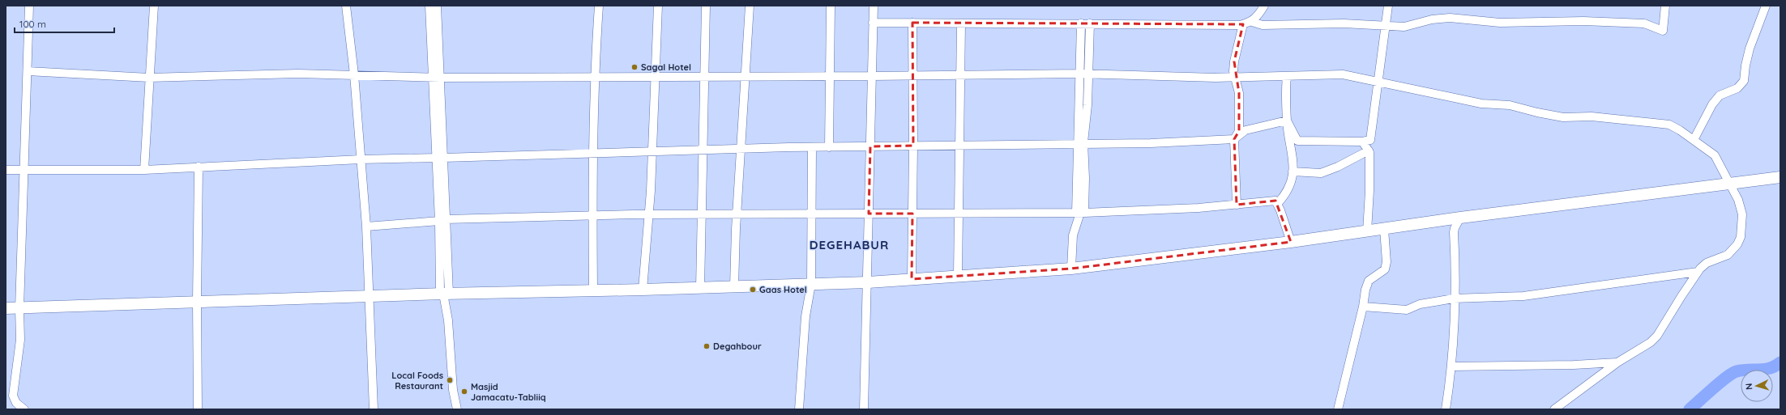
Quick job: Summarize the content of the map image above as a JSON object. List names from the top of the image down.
{
  "districts": ["DEGEHABUR"],
  "places": [
    "Sagal Hotel",
    "Gaas Hotel",
    "Degahbour",
    "Local Foods Restaurant",
    "Masjid Jamacatu-Tabliiq"
  ],
  "scale_bar": "100 m",
  "north": "left"
}
